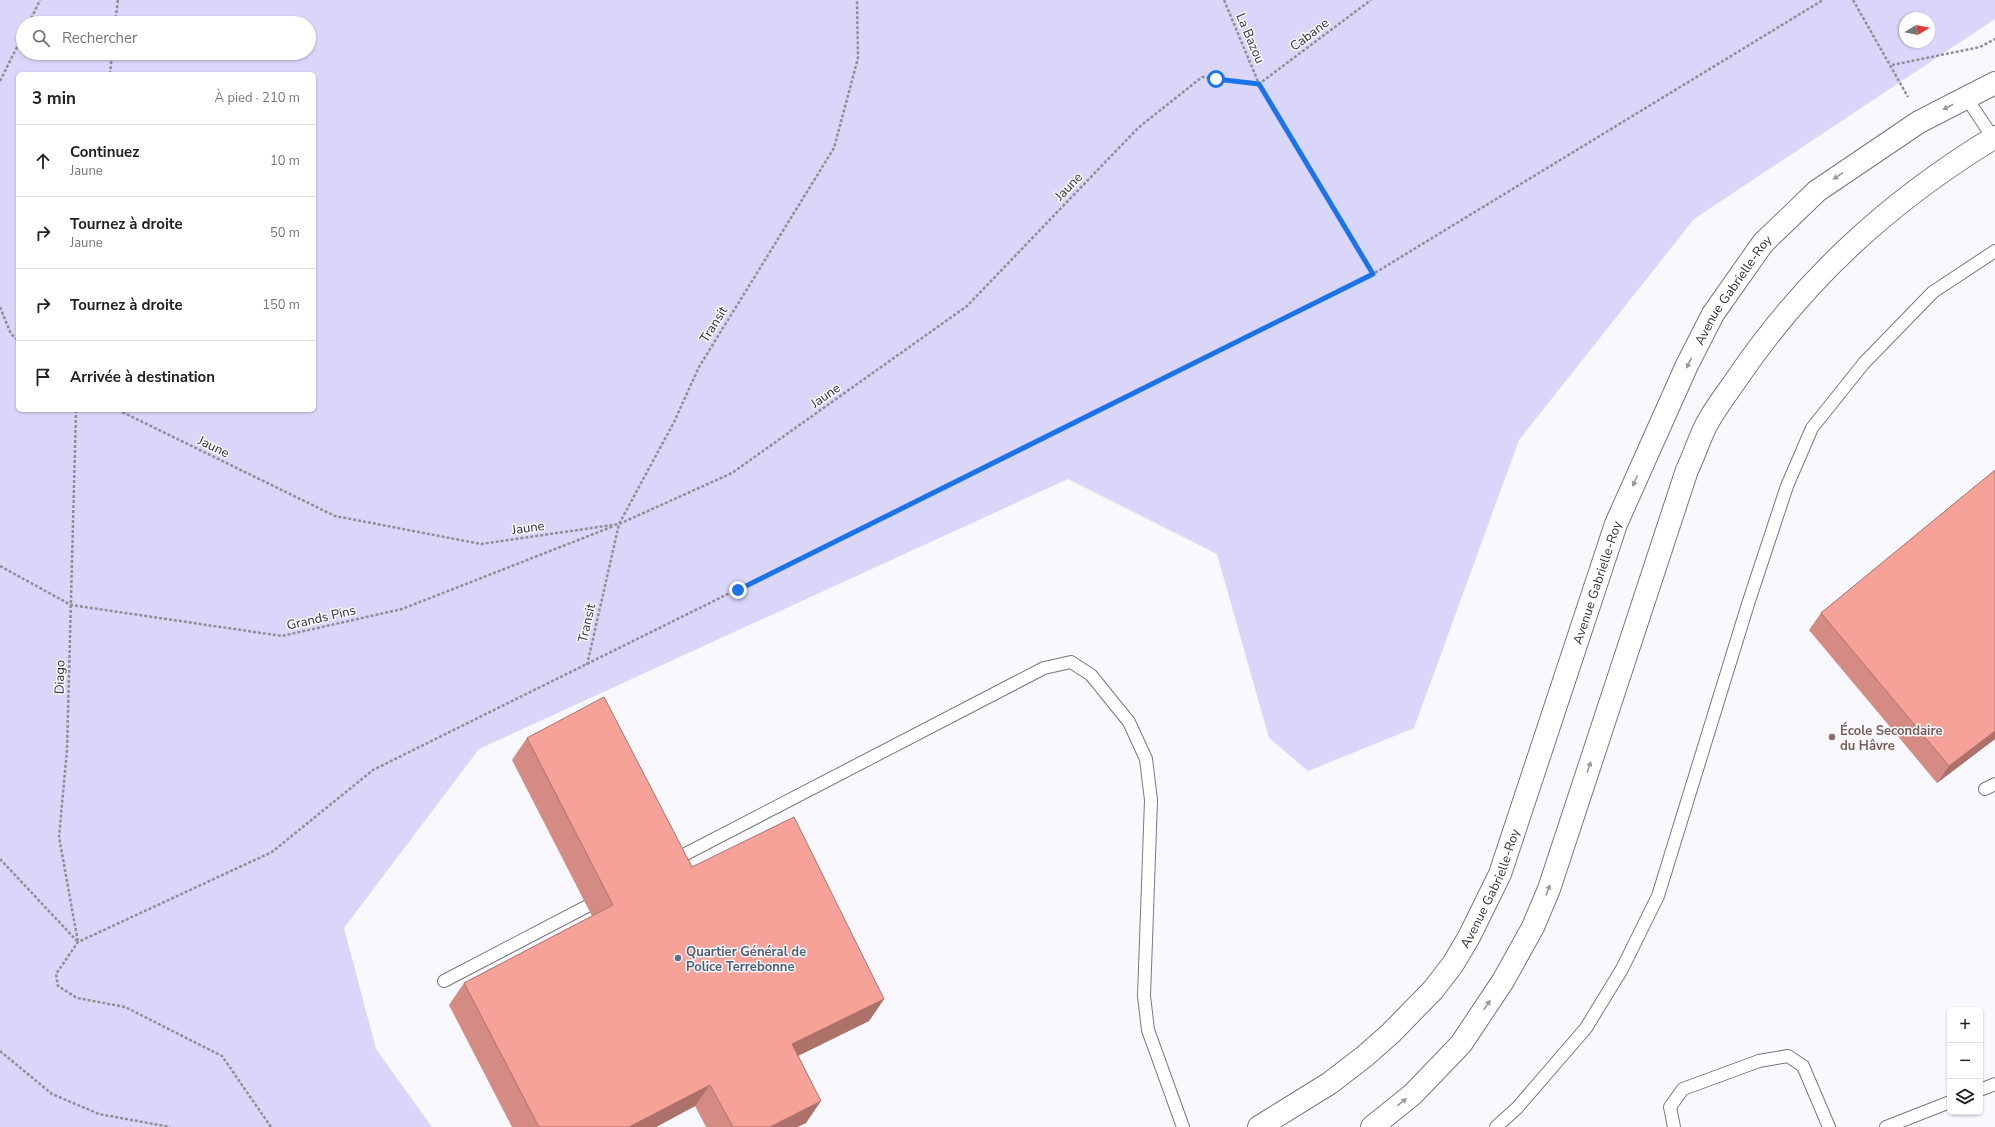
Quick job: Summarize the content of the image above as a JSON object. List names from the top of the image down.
{
  "streets": {
    "street": ["Avenue Gabrielle-Roy"],
    "path": [
      "Cabane",
      "La Bazou",
      "Jaune",
      "Transit",
      "Grands Pins",
      "Diago"
    ]
  },
  "crossings": [
    ["Cabane", "La Bazou"],
    ["Cabane", "Jaune"],
    ["La Bazou", "Jaune"],
    ["Jaune", "Transit"],
    ["Jaune", "Grands Pins"],
    ["Transit", "Grands Pins"],
    ["Grands Pins", "Diago"]
  ],
  "places": ["École Secondaire du Hâvre", "Quartier Général de Police Terrebonne"],
  "north": "right",
  "page": {
    "search": "Rechercher",
    "heading": ["3 min", "À pied · 210 m"],
    "list": [
      ["Continuez", "Jaune", "10 m"],
      ["Tournez à droite", "Jaune", "50 m"],
      ["Tournez à droite", "150 m"],
      "Arrivée à destination"
    ],
    "map_buttons": ["+", "−"]
  }
}
